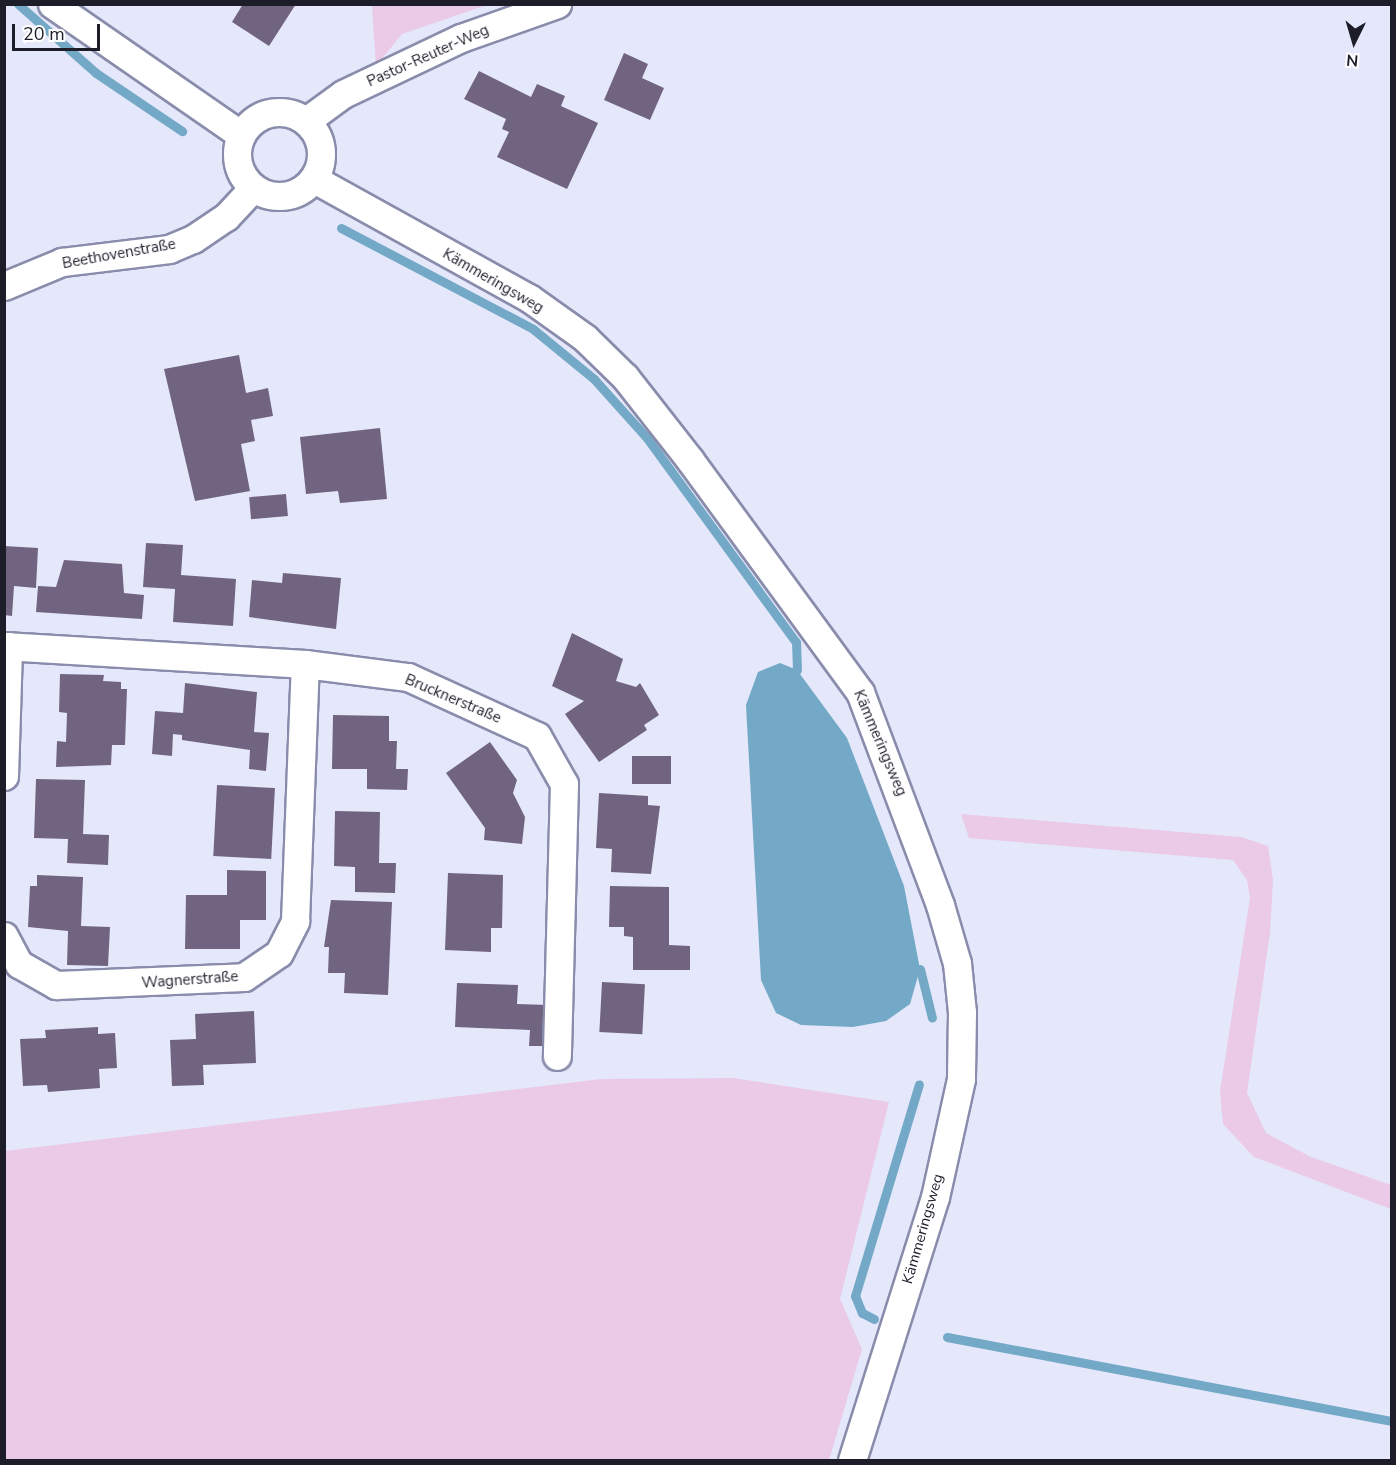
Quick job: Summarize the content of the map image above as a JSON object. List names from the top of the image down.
{
  "streets": {
    "street": [
      "Pastor-Reuter-Weg",
      "Beethovenstraße",
      "Kämmeringsweg",
      "Brucknerstraße",
      "Wagnerstraße"
    ]
  },
  "crossings": [
    ["Pastor-Reuter-Weg", "Beethovenstraße"],
    ["Pastor-Reuter-Weg", "Kämmeringsweg"],
    ["Beethovenstraße", "Kämmeringsweg"],
    ["Brucknerstraße", "Wagnerstraße"]
  ],
  "scale_bar": "20 m",
  "north": "bottom"
}
